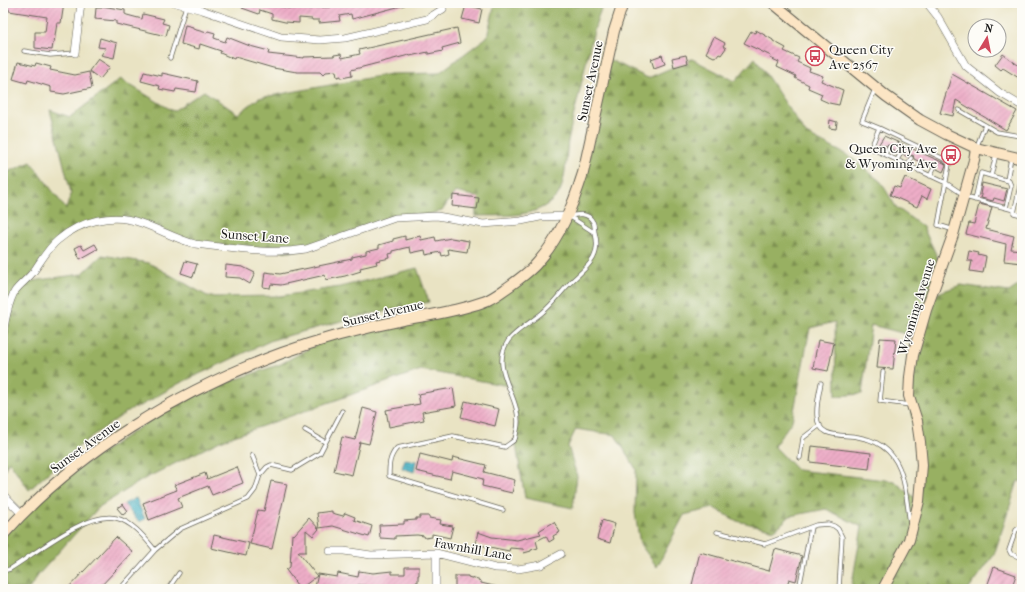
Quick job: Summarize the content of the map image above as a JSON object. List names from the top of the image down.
{
  "streets": {
    "street": [
      "Sunset Avenue",
      "Sunset Lane",
      "Wyoming Avenue",
      "Fawnhill Lane"
    ]
  },
  "crossings": [
    ["Sunset Avenue", "Sunset Lane"]
  ],
  "places": {
    "bus stop": ["Queen City Ave 2567", "Queen City Ave & Wyoming Ave"]
  },
  "north": "top"
}
